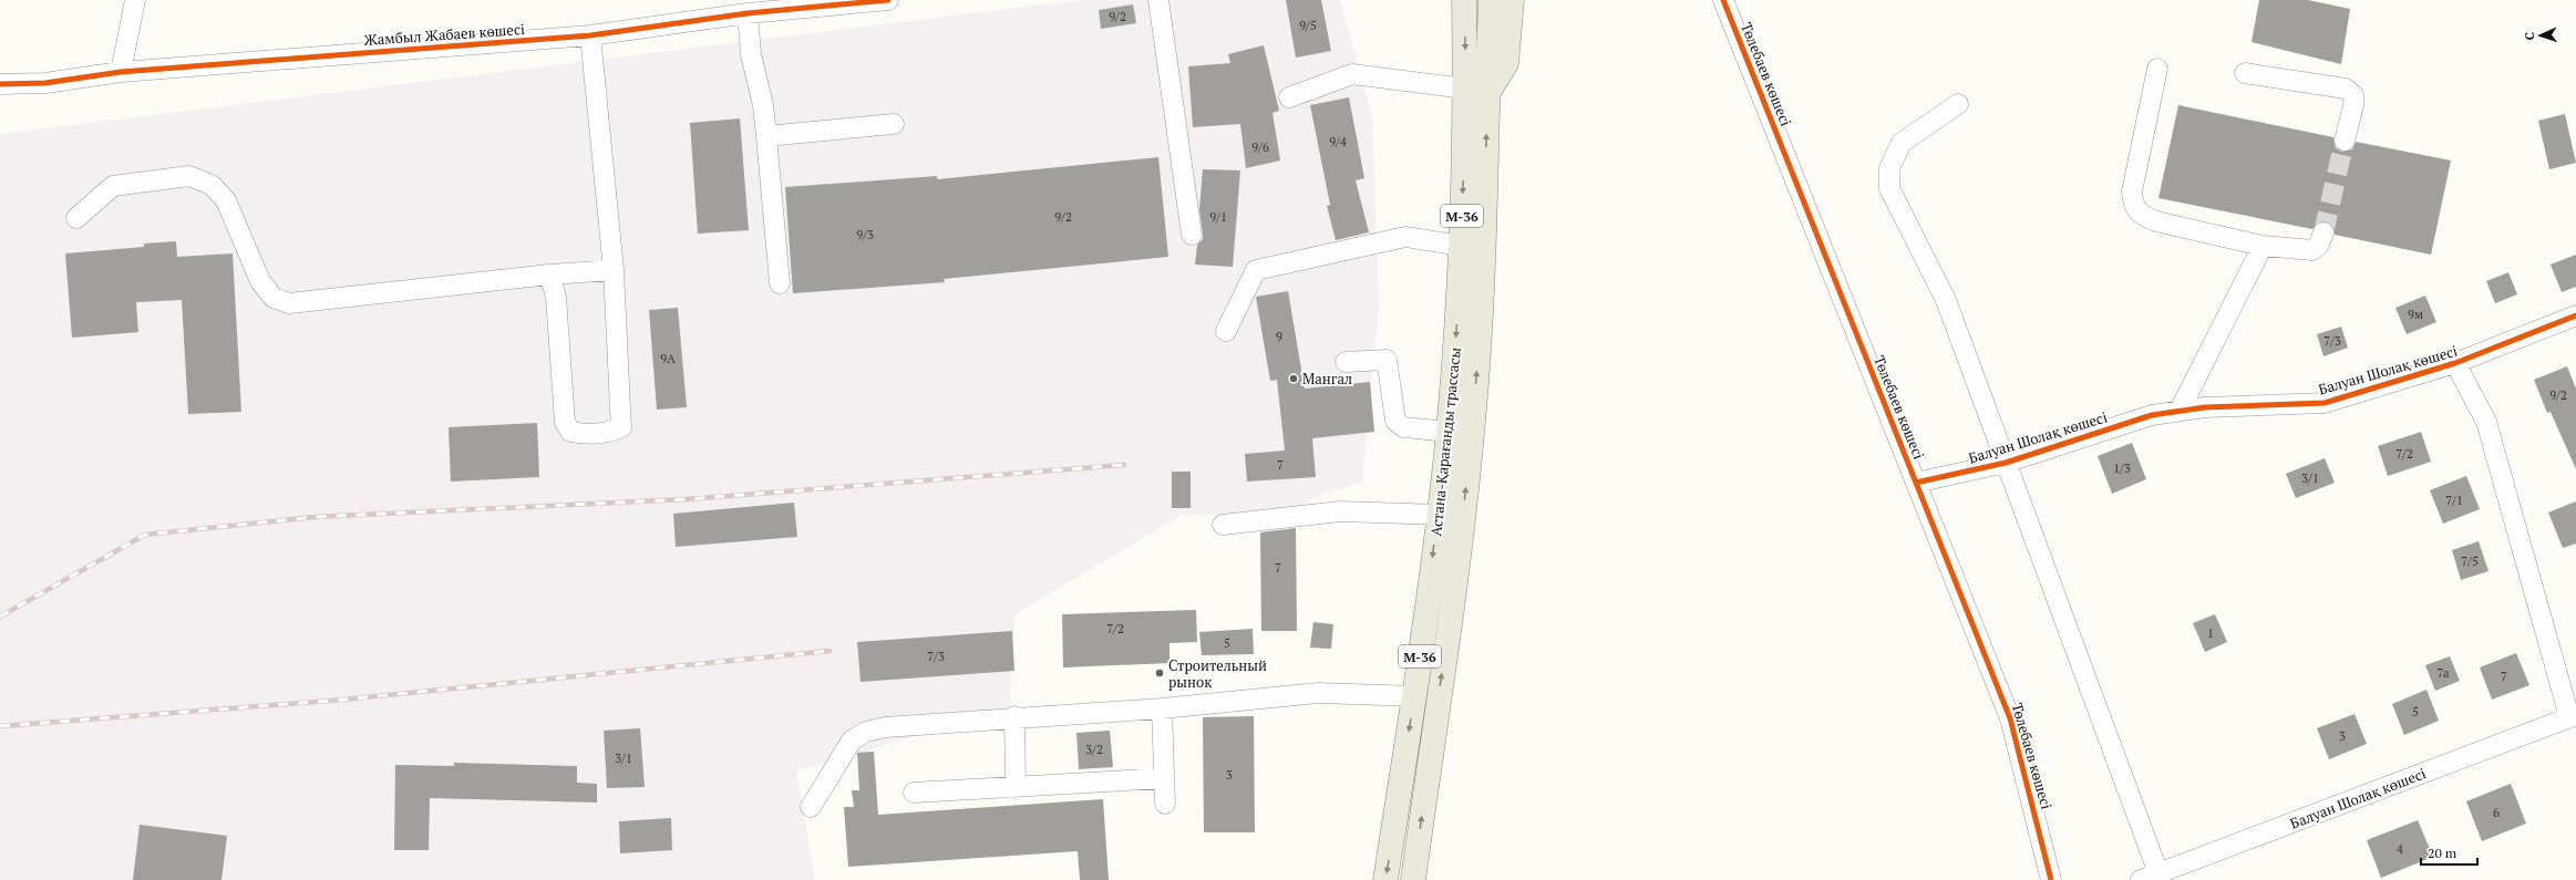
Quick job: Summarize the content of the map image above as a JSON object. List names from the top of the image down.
{
  "streets": {
    "main road": ["M-36", "Астана-Қарағанды трассасы"],
    "street": ["Жамбыл Жабаев көшесі", "Төлебаев көшесі", "Балуан Шолақ көшесі"]
  },
  "crossings": [
    ["Төлебаев көшесі", "Балуан Шолақ көшесі"]
  ],
  "places": ["Мангал", "Строительный рынок"],
  "house_numbers": [
    "9/2",
    "9/5",
    "9/4",
    "9/6",
    "9/2",
    "9/1",
    "9/3",
    "9м",
    "9",
    "7/3",
    "9А",
    "9/2",
    "7/2",
    "7",
    "1/3",
    "3/1",
    "7/1",
    "7/5",
    "7",
    "7/2",
    "1",
    "5",
    "7/3",
    "7а",
    "7",
    "5",
    "3",
    "3/2",
    "3/1",
    "3",
    "6",
    "4"
  ],
  "scale_bar": "20 m",
  "north": "left"
}
